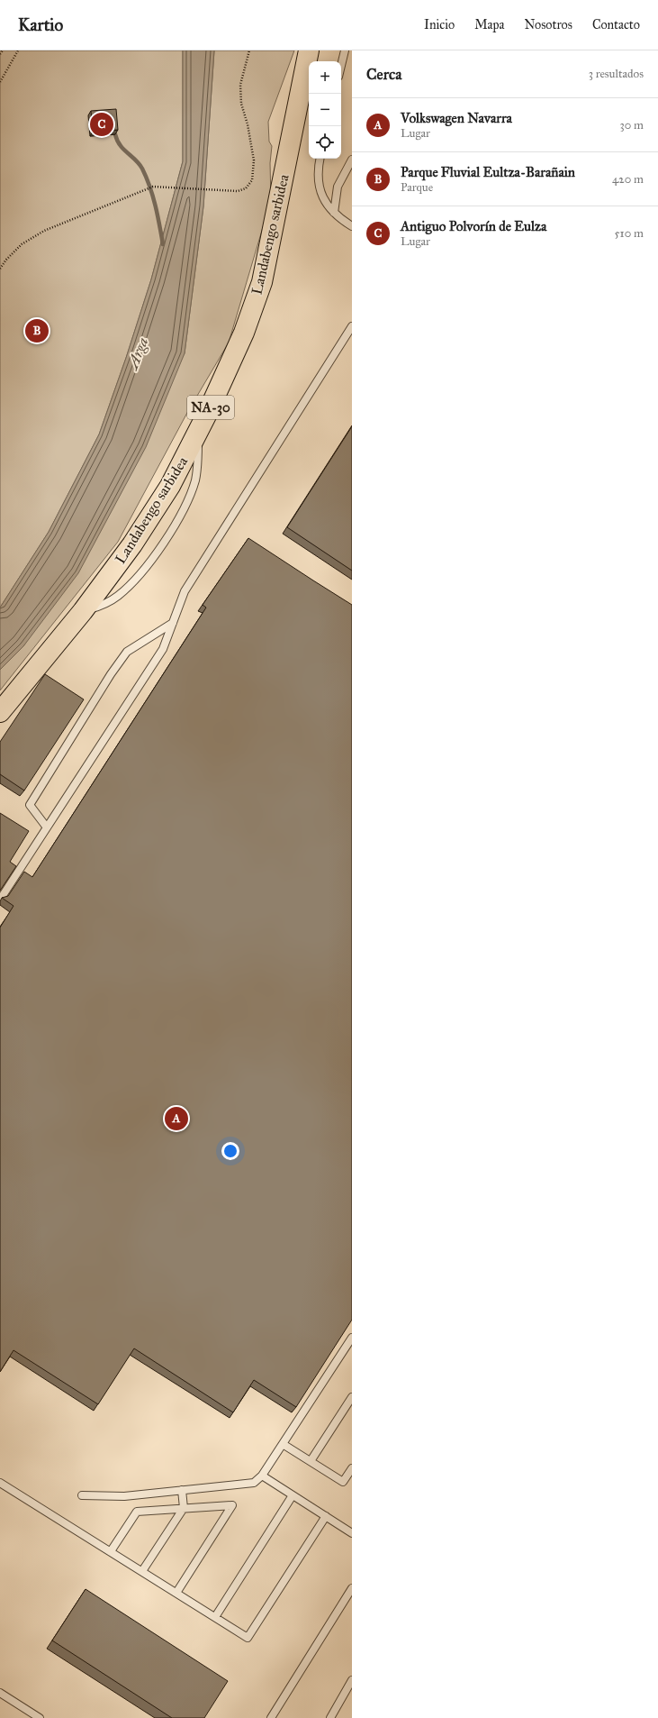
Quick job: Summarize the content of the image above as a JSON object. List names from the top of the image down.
{
  "streets": {
    "highway": ["Landabengo sarbidea", "NA-30"]
  },
  "water": ["Arga"],
  "page": {
    "header": "Kartio",
    "nav": [
      "Inicio",
      "Mapa",
      "Nosotros",
      "Contacto"
    ],
    "heading": ["Cerca", "3 resultados"],
    "map_buttons": ["+", "−"],
    "list": [
      {
        "mark": "A",
        "name": "Volkswagen Navarra",
        "note": "Lugar",
        "value": "30 m"
      },
      {
        "mark": "B",
        "name": "Parque Fluvial Eultza-Barañain",
        "note": "Parque",
        "value": "420 m"
      },
      {
        "mark": "C",
        "name": "Antiguo Polvorín de Eulza",
        "note": "Lugar",
        "value": "510 m"
      }
    ],
    "pins": ["C", "B", "A"]
  }
}
